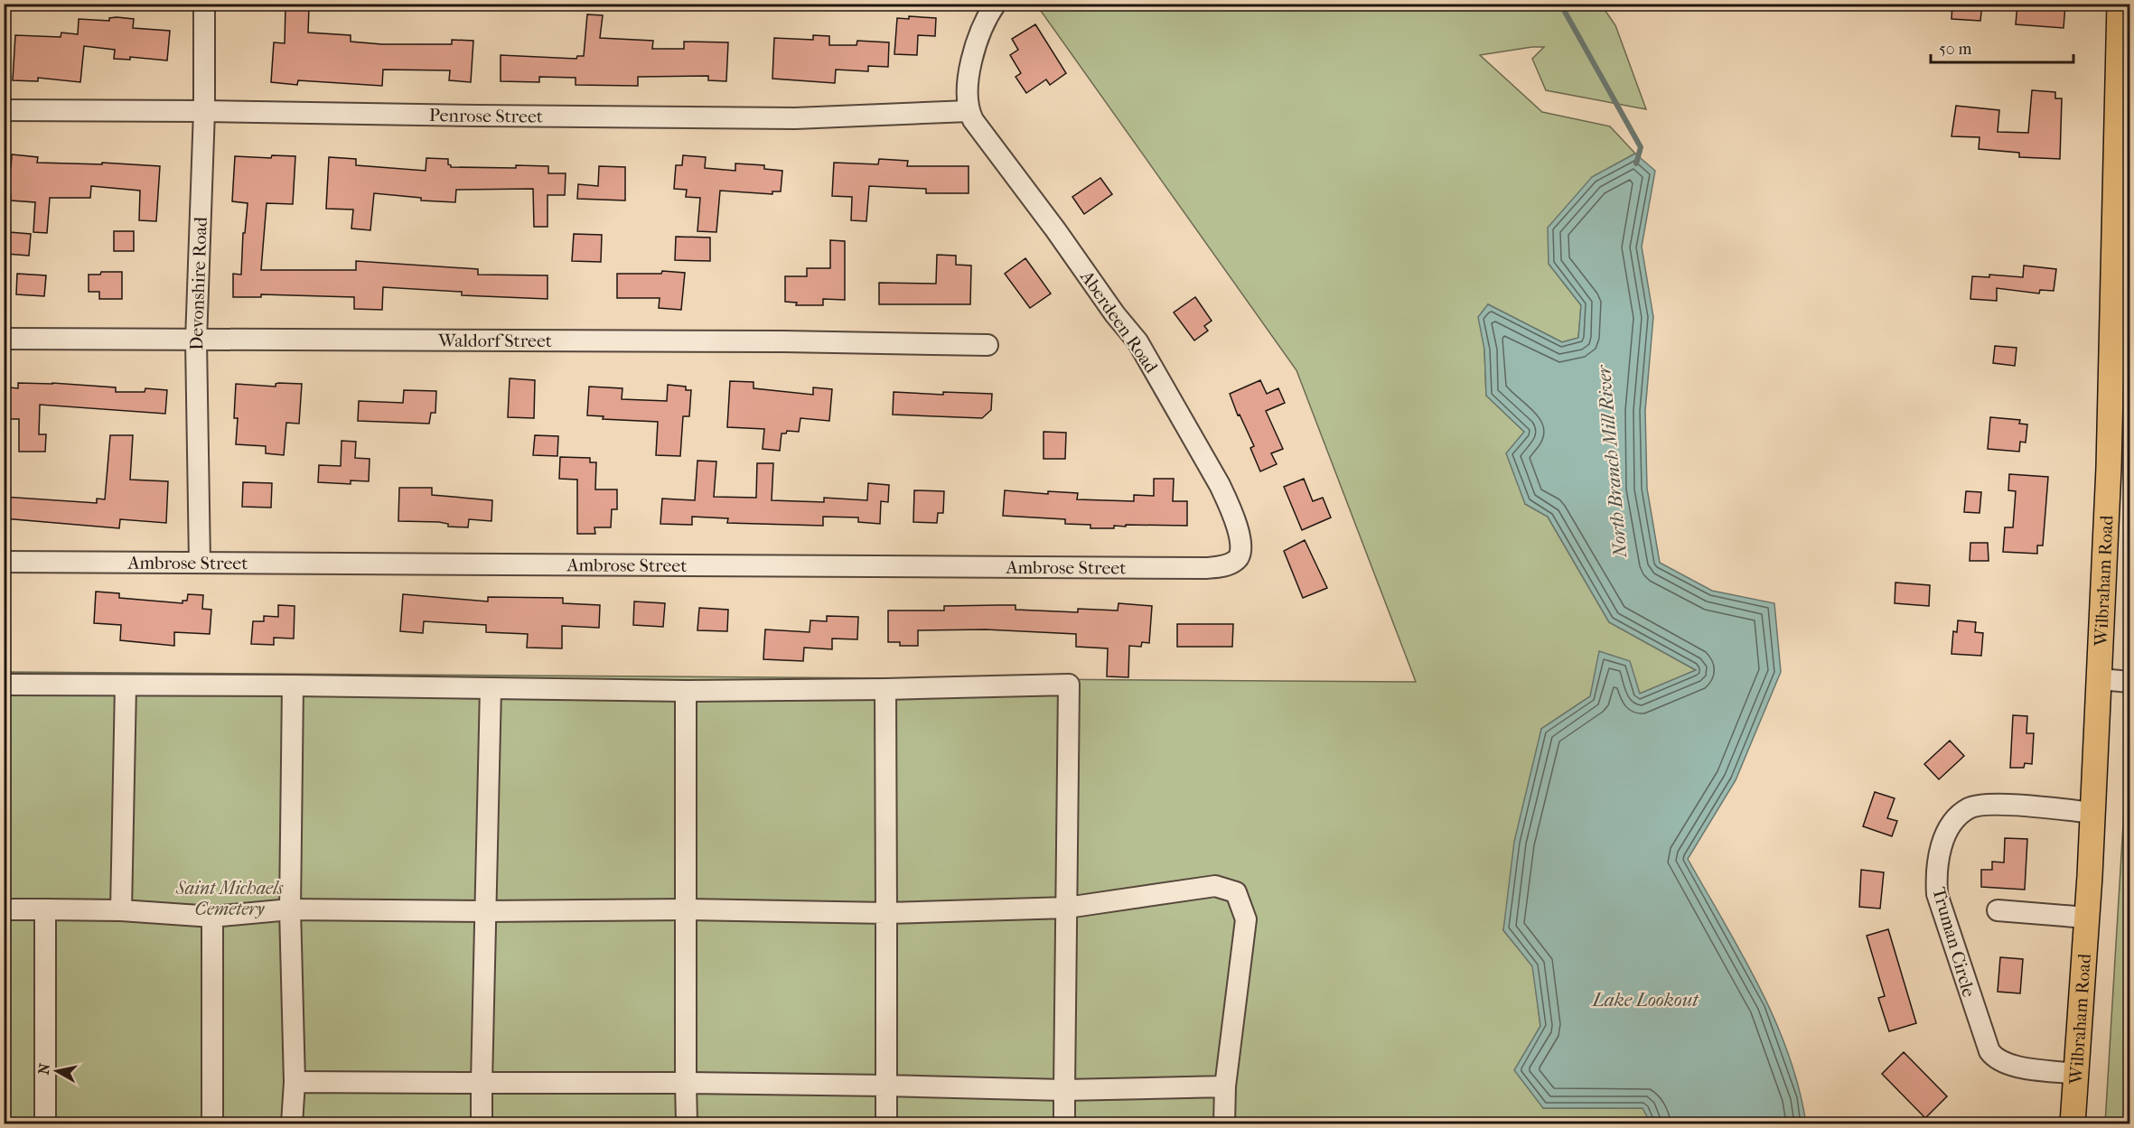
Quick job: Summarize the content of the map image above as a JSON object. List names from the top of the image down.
{
  "streets": {
    "main road": ["Wilbraham Road"],
    "street": [
      "Penrose Street",
      "Devonshire Road",
      "Aberdeen Road",
      "Waldorf Street",
      "Ambrose Street",
      "Truman Circle"
    ]
  },
  "crossings": [
    ["Penrose Street", "Devonshire Road"],
    ["Penrose Street", "Aberdeen Road"],
    ["Devonshire Road", "Waldorf Street"],
    ["Devonshire Road", "Ambrose Street"],
    ["Aberdeen Road", "Ambrose Street"],
    ["Wilbraham Road", "Truman Circle"]
  ],
  "water": ["North Branch Mill River", "Lake Lookout"],
  "parks": ["Saint Michaels Cemetery"],
  "scale_bar": "50 m",
  "north": "left"
}
